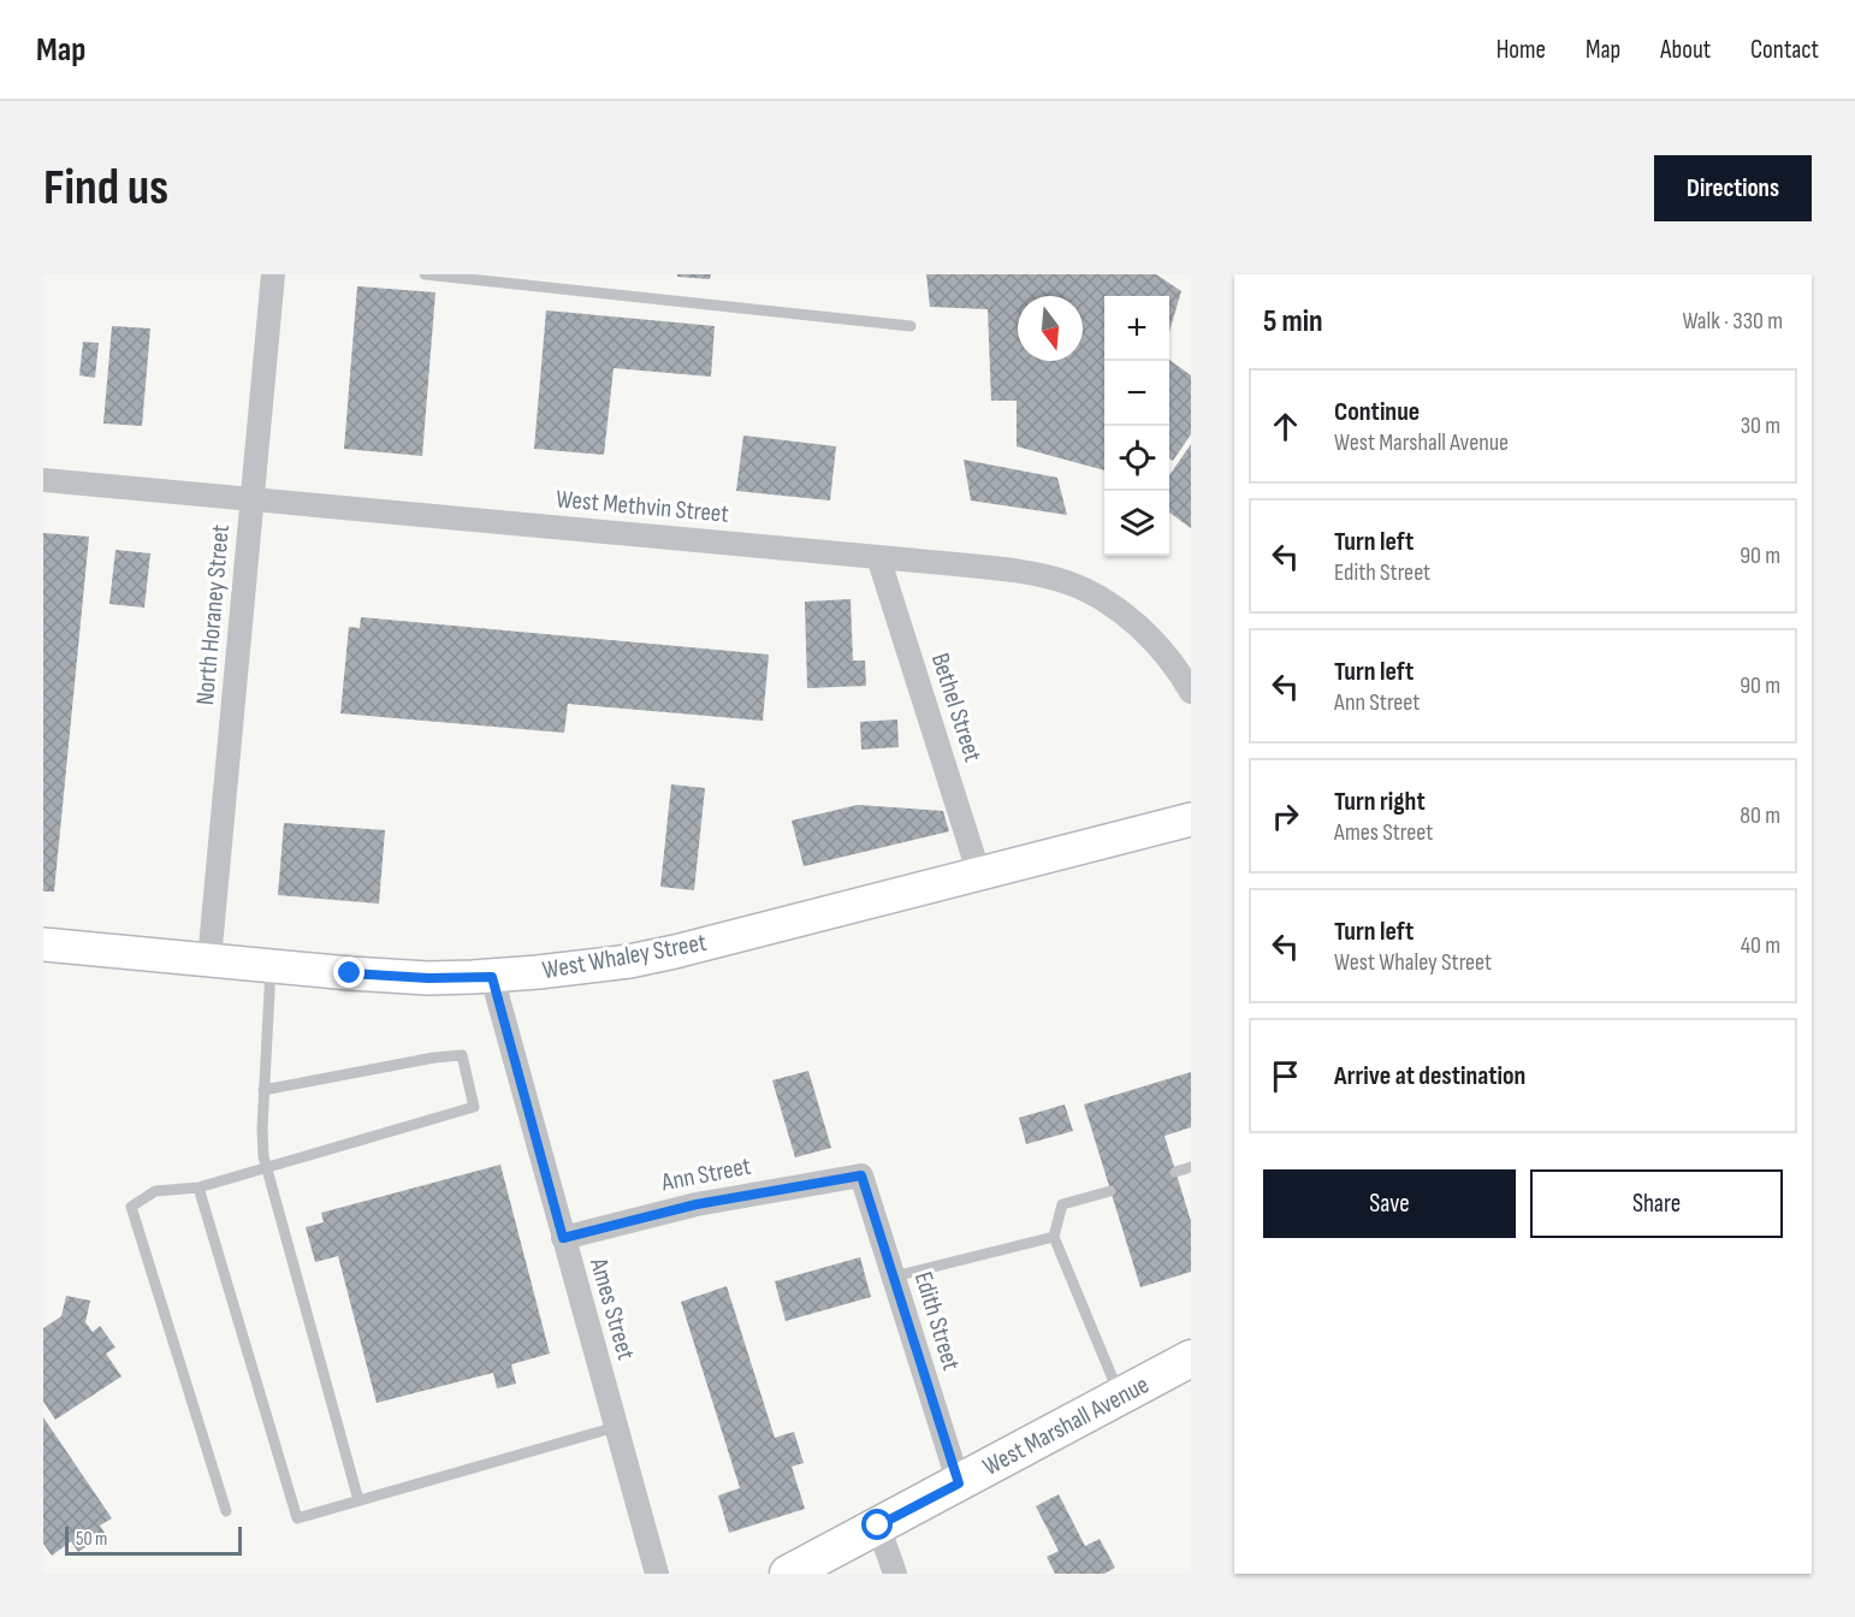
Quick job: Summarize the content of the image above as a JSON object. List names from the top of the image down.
{
  "streets": {
    "main road": ["West Marshall Avenue"],
    "street": [
      "West Methvin Street",
      "North Horaney Street",
      "Bethel Street",
      "West Whaley Street",
      "Ann Street",
      "Ames Street",
      "Edith Street"
    ]
  },
  "crossings": [
    ["West Methvin Street", "North Horaney Street"],
    ["West Methvin Street", "Bethel Street"],
    ["North Horaney Street", "West Whaley Street"],
    ["Bethel Street", "West Whaley Street"],
    ["West Whaley Street", "Ames Street"],
    ["Ann Street", "Ames Street"],
    ["Ann Street", "Edith Street"],
    ["Edith Street", "West Marshall Avenue"]
  ],
  "scale_bar": "50 m",
  "north": "bottom",
  "page": {
    "header": "Map",
    "nav": [
      "Home",
      "Map",
      "About",
      "Contact"
    ],
    "buttons": [
      "Directions",
      ["Save", "Share"]
    ],
    "title": "Find us",
    "heading": ["5 min", "Walk · 330 m"],
    "map_buttons": ["+", "−"],
    "list": [
      ["Continue", "West Marshall Avenue", "30 m"],
      ["Turn left", "Edith Street", "90 m"],
      ["Turn left", "Ann Street", "90 m"],
      ["Turn right", "Ames Street", "80 m"],
      ["Turn left", "West Whaley Street", "40 m"],
      "Arrive at destination"
    ],
    "scale": "50 m"
  }
}
